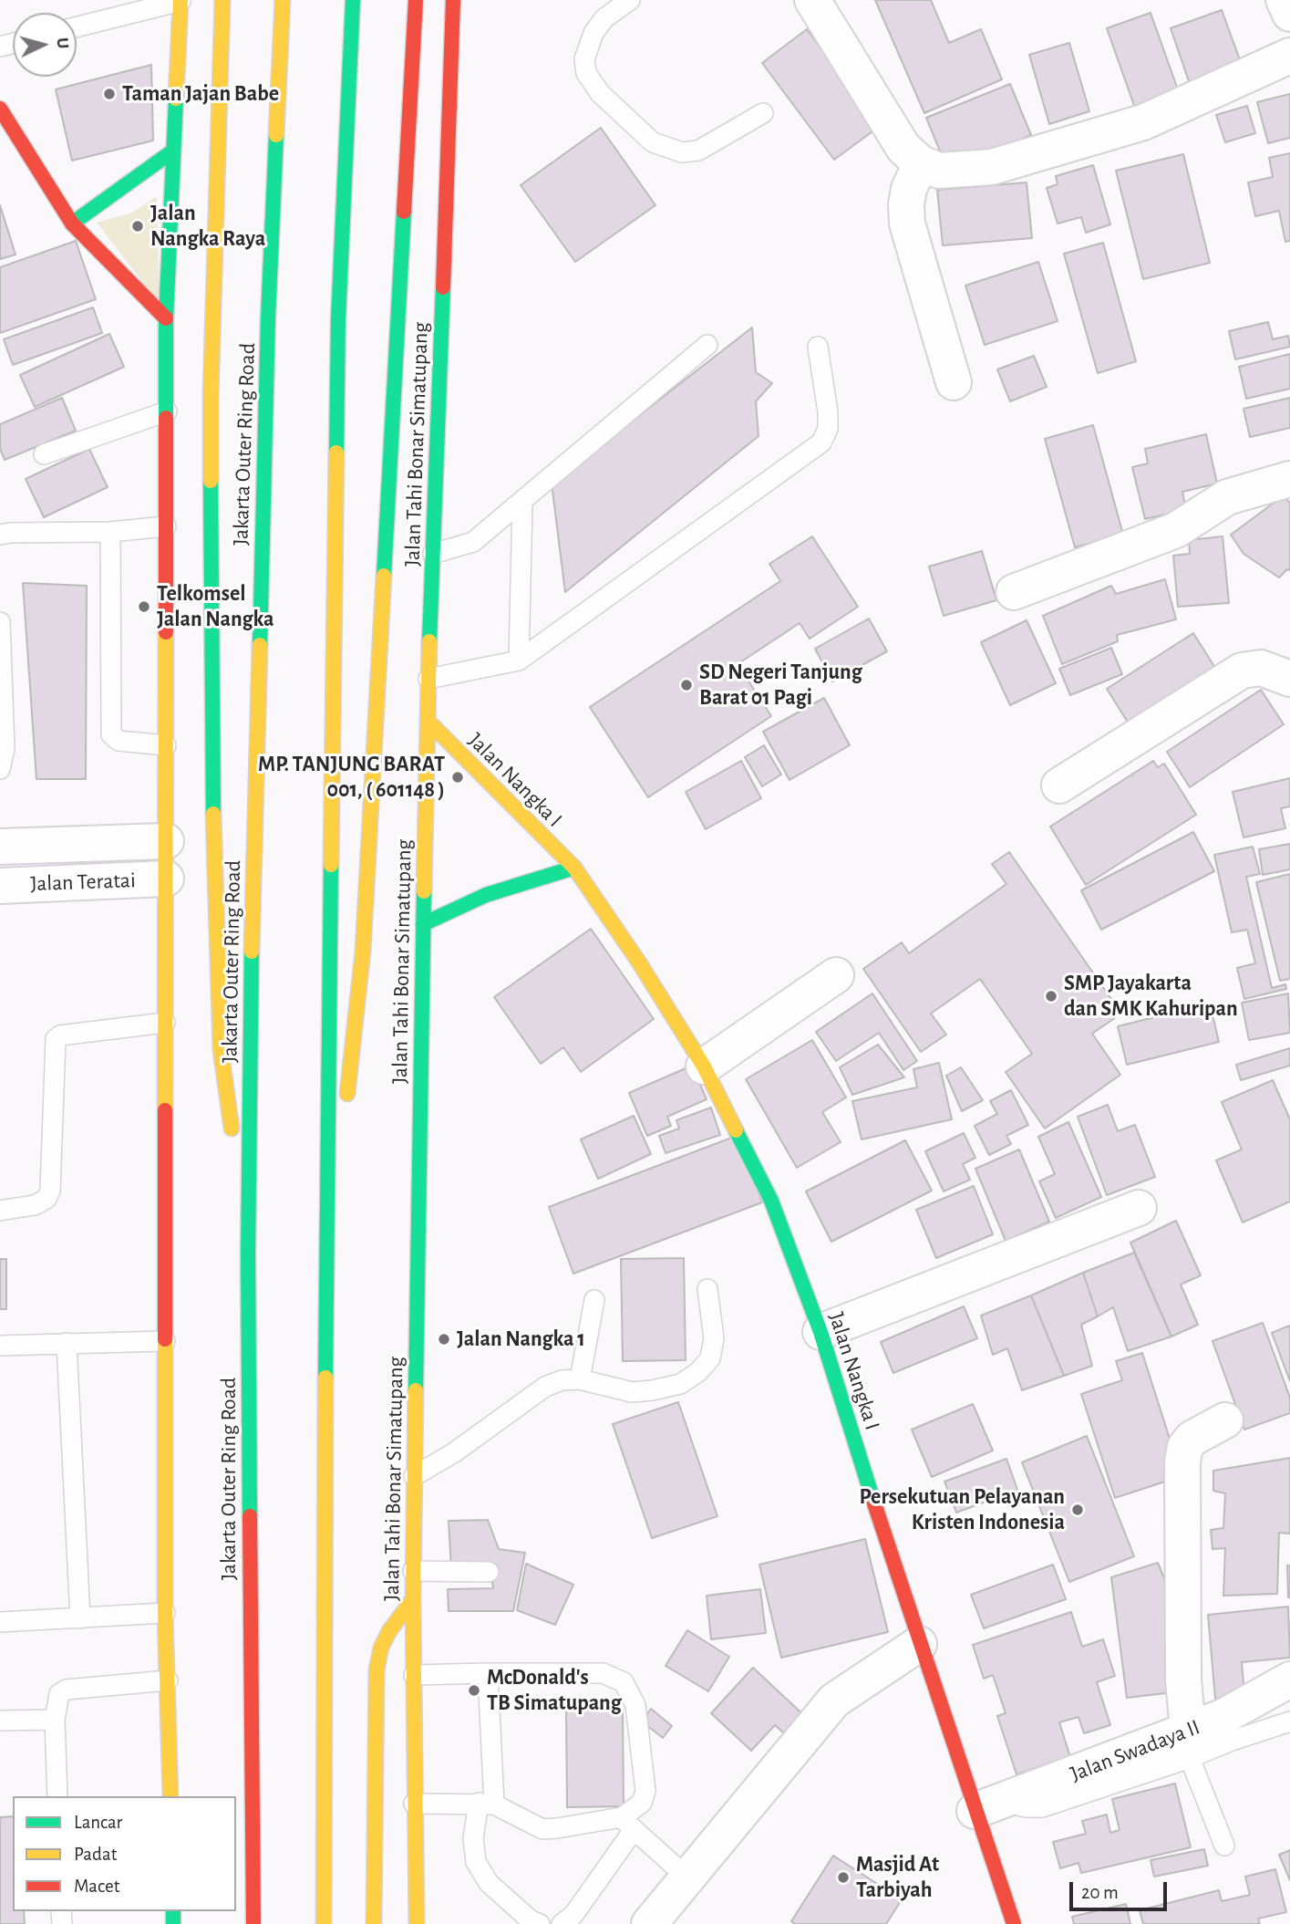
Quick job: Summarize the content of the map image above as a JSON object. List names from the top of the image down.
{
  "streets": {
    "main road": ["Jakarta Outer Ring Road", "Jalan Tahi Bonar Simatupang", "Jalan Nangka I"],
    "street": ["Jalan Teratai", "Jalan Swadaya II"]
  },
  "crossings": [
    ["Jalan Tahi Bonar Simatupang", "Jalan Nangka I"],
    ["Jalan Nangka I", "Jalan Swadaya II"]
  ],
  "places": [
    "Taman Jajan Babe",
    "Jalan Nangka Raya",
    "Telkomsel Jalan Nangka",
    "SD Negeri Tanjung Barat 01 Pagi",
    "MP. TANJUNG BARAT 001, ( 601148 )",
    "SMP Jayakarta dan SMK Kahuripan",
    "Jalan Nangka 1",
    "Persekutuan Pelayanan Kristen Indonesia",
    "McDonald's TB Simatupang",
    "Masjid At Tarbiyah"
  ],
  "legend": ["Lancar", "Padat", "Macet"],
  "scale_bar": "20 m",
  "north": "right"
}
